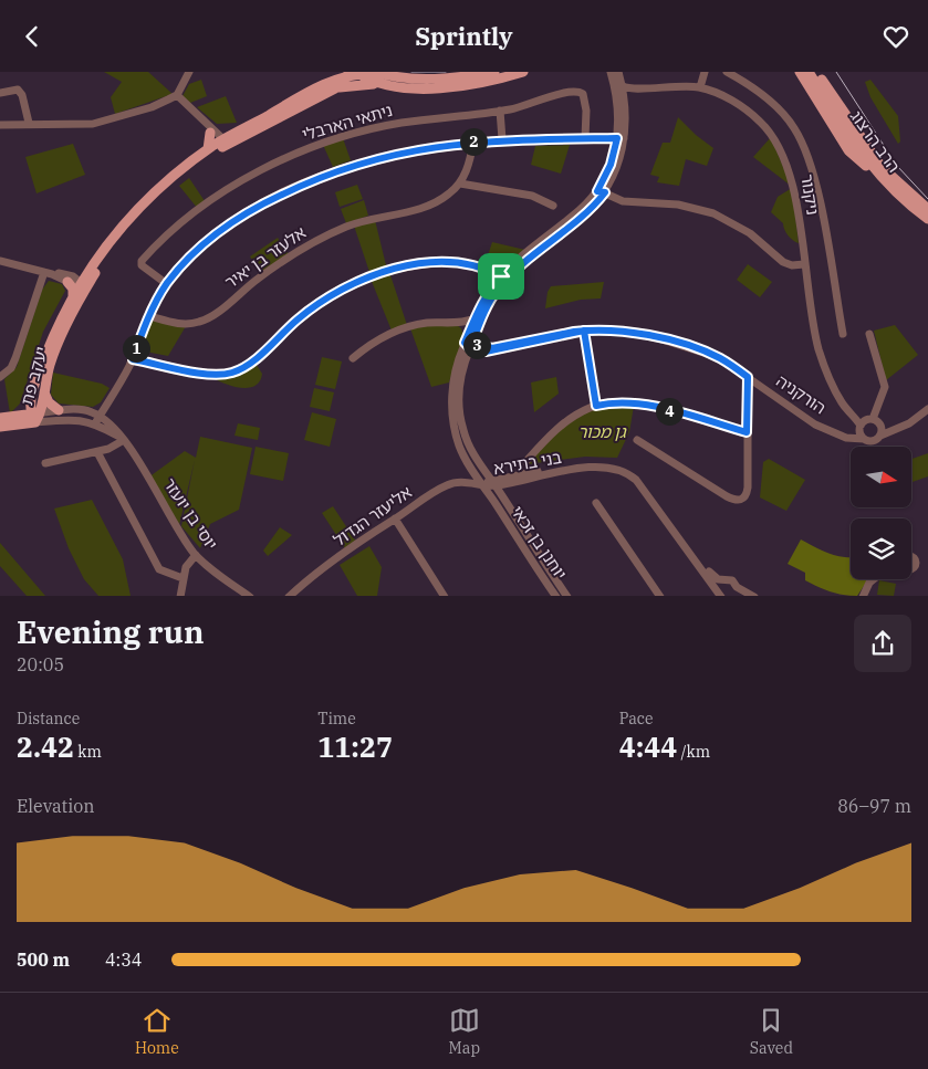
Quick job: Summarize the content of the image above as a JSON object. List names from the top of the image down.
{
  "streets": {
    "main road": ["הרב הרצוג", "יעקב פת"],
    "street": [
      "ניתאי הארבלי",
      "ניקנור",
      "אלעזר בן יאיר",
      "הורקניה",
      "בני בתירא",
      "יוסי בן יועזר",
      "אליעזר הגדול",
      "יוחנן בן זכאי"
    ]
  },
  "crossings": [
    ["ניקנור", "הורקניה"],
    ["יעקב פת", "יוסי בן יועזר"],
    ["הורקניה", "יוחנן בן זכאי"],
    ["בני בתירא", "אליעזר הגדול"],
    ["בני בתירא", "יוחנן בן זכאי"],
    ["אליעזר הגדול", "יוחנן בן זכאי"]
  ],
  "parks": ["גן מכור"],
  "north": "right",
  "page": {
    "header": "Sprintly",
    "pins": [
      "2",
      "3",
      "1",
      "4"
    ],
    "heading": ["Evening run", "20:05"],
    "stats": [
      ["Distance", "2.42 km"],
      ["Time", "11:27"],
      ["Pace", "4:44 /km"]
    ],
    "chart": ["Elevation", "86–97 m"],
    "list": [
      {
        "name": "500 m",
        "note": "4:34"
      }
    ],
    "tabs": ["Home", "Map", "Saved"]
  }
}
